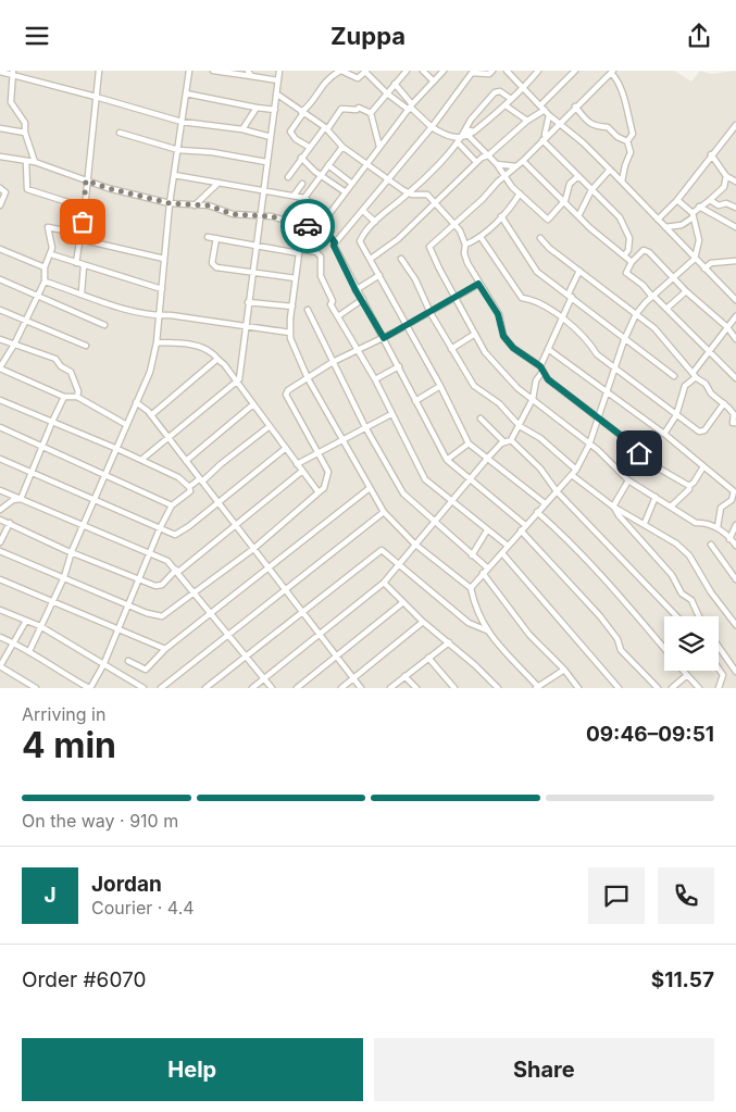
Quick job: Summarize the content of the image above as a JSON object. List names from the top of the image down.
{
  "page": {
    "header": "Zuppa",
    "heading": ["4 min", "Arriving in", "09:46–09:51"],
    "panel": [
      "Jordan",
      "Courier · 4.4",
      "Order #6070",
      "$11.57"
    ],
    "bar": "On the way · 910 m",
    "round": "J",
    "buttons": ["Help", "Share"]
  }
}
